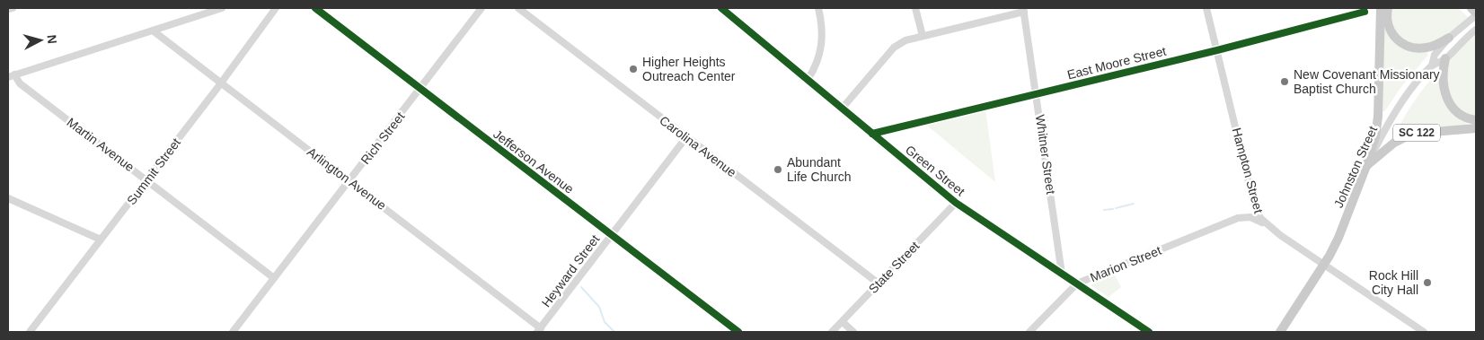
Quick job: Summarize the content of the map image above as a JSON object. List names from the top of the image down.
{
  "streets": {
    "main road": ["SC 122", "Johnston Street"],
    "street": [
      "East Moore Street",
      "Rich Street",
      "Martin Avenue",
      "Carolina Avenue",
      "Whitner Street",
      "Jefferson Avenue",
      "Green Street",
      "Hampton Street",
      "Summit Street",
      "Arlington Avenue",
      "Marion Street",
      "State Street",
      "Heyward Street"
    ]
  },
  "crossings": [
    ["East Moore Street", "Whitner Street"],
    ["East Moore Street", "Green Street"],
    ["East Moore Street", "Hampton Street"],
    ["SC 122", "Johnston Street"],
    ["Rich Street", "Martin Avenue"],
    ["Rich Street", "Jefferson Avenue"],
    ["Rich Street", "Arlington Avenue"],
    ["Martin Avenue", "Summit Street"],
    ["Carolina Avenue", "State Street"],
    ["Carolina Avenue", "Heyward Street"],
    ["Whitner Street", "Green Street"],
    ["Jefferson Avenue", "Heyward Street"],
    ["Johnston Street", "Hampton Street"],
    ["Green Street", "Marion Street"],
    ["Green Street", "State Street"],
    ["Hampton Street", "Marion Street"],
    ["Summit Street", "Arlington Avenue"],
    ["Arlington Avenue", "Heyward Street"]
  ],
  "places": [
    "Higher Heights Outreach Center",
    "New Covenant Missionary Baptist Church",
    "Abundant Life Church",
    "Rock Hill City Hall"
  ],
  "north": "right"
}
